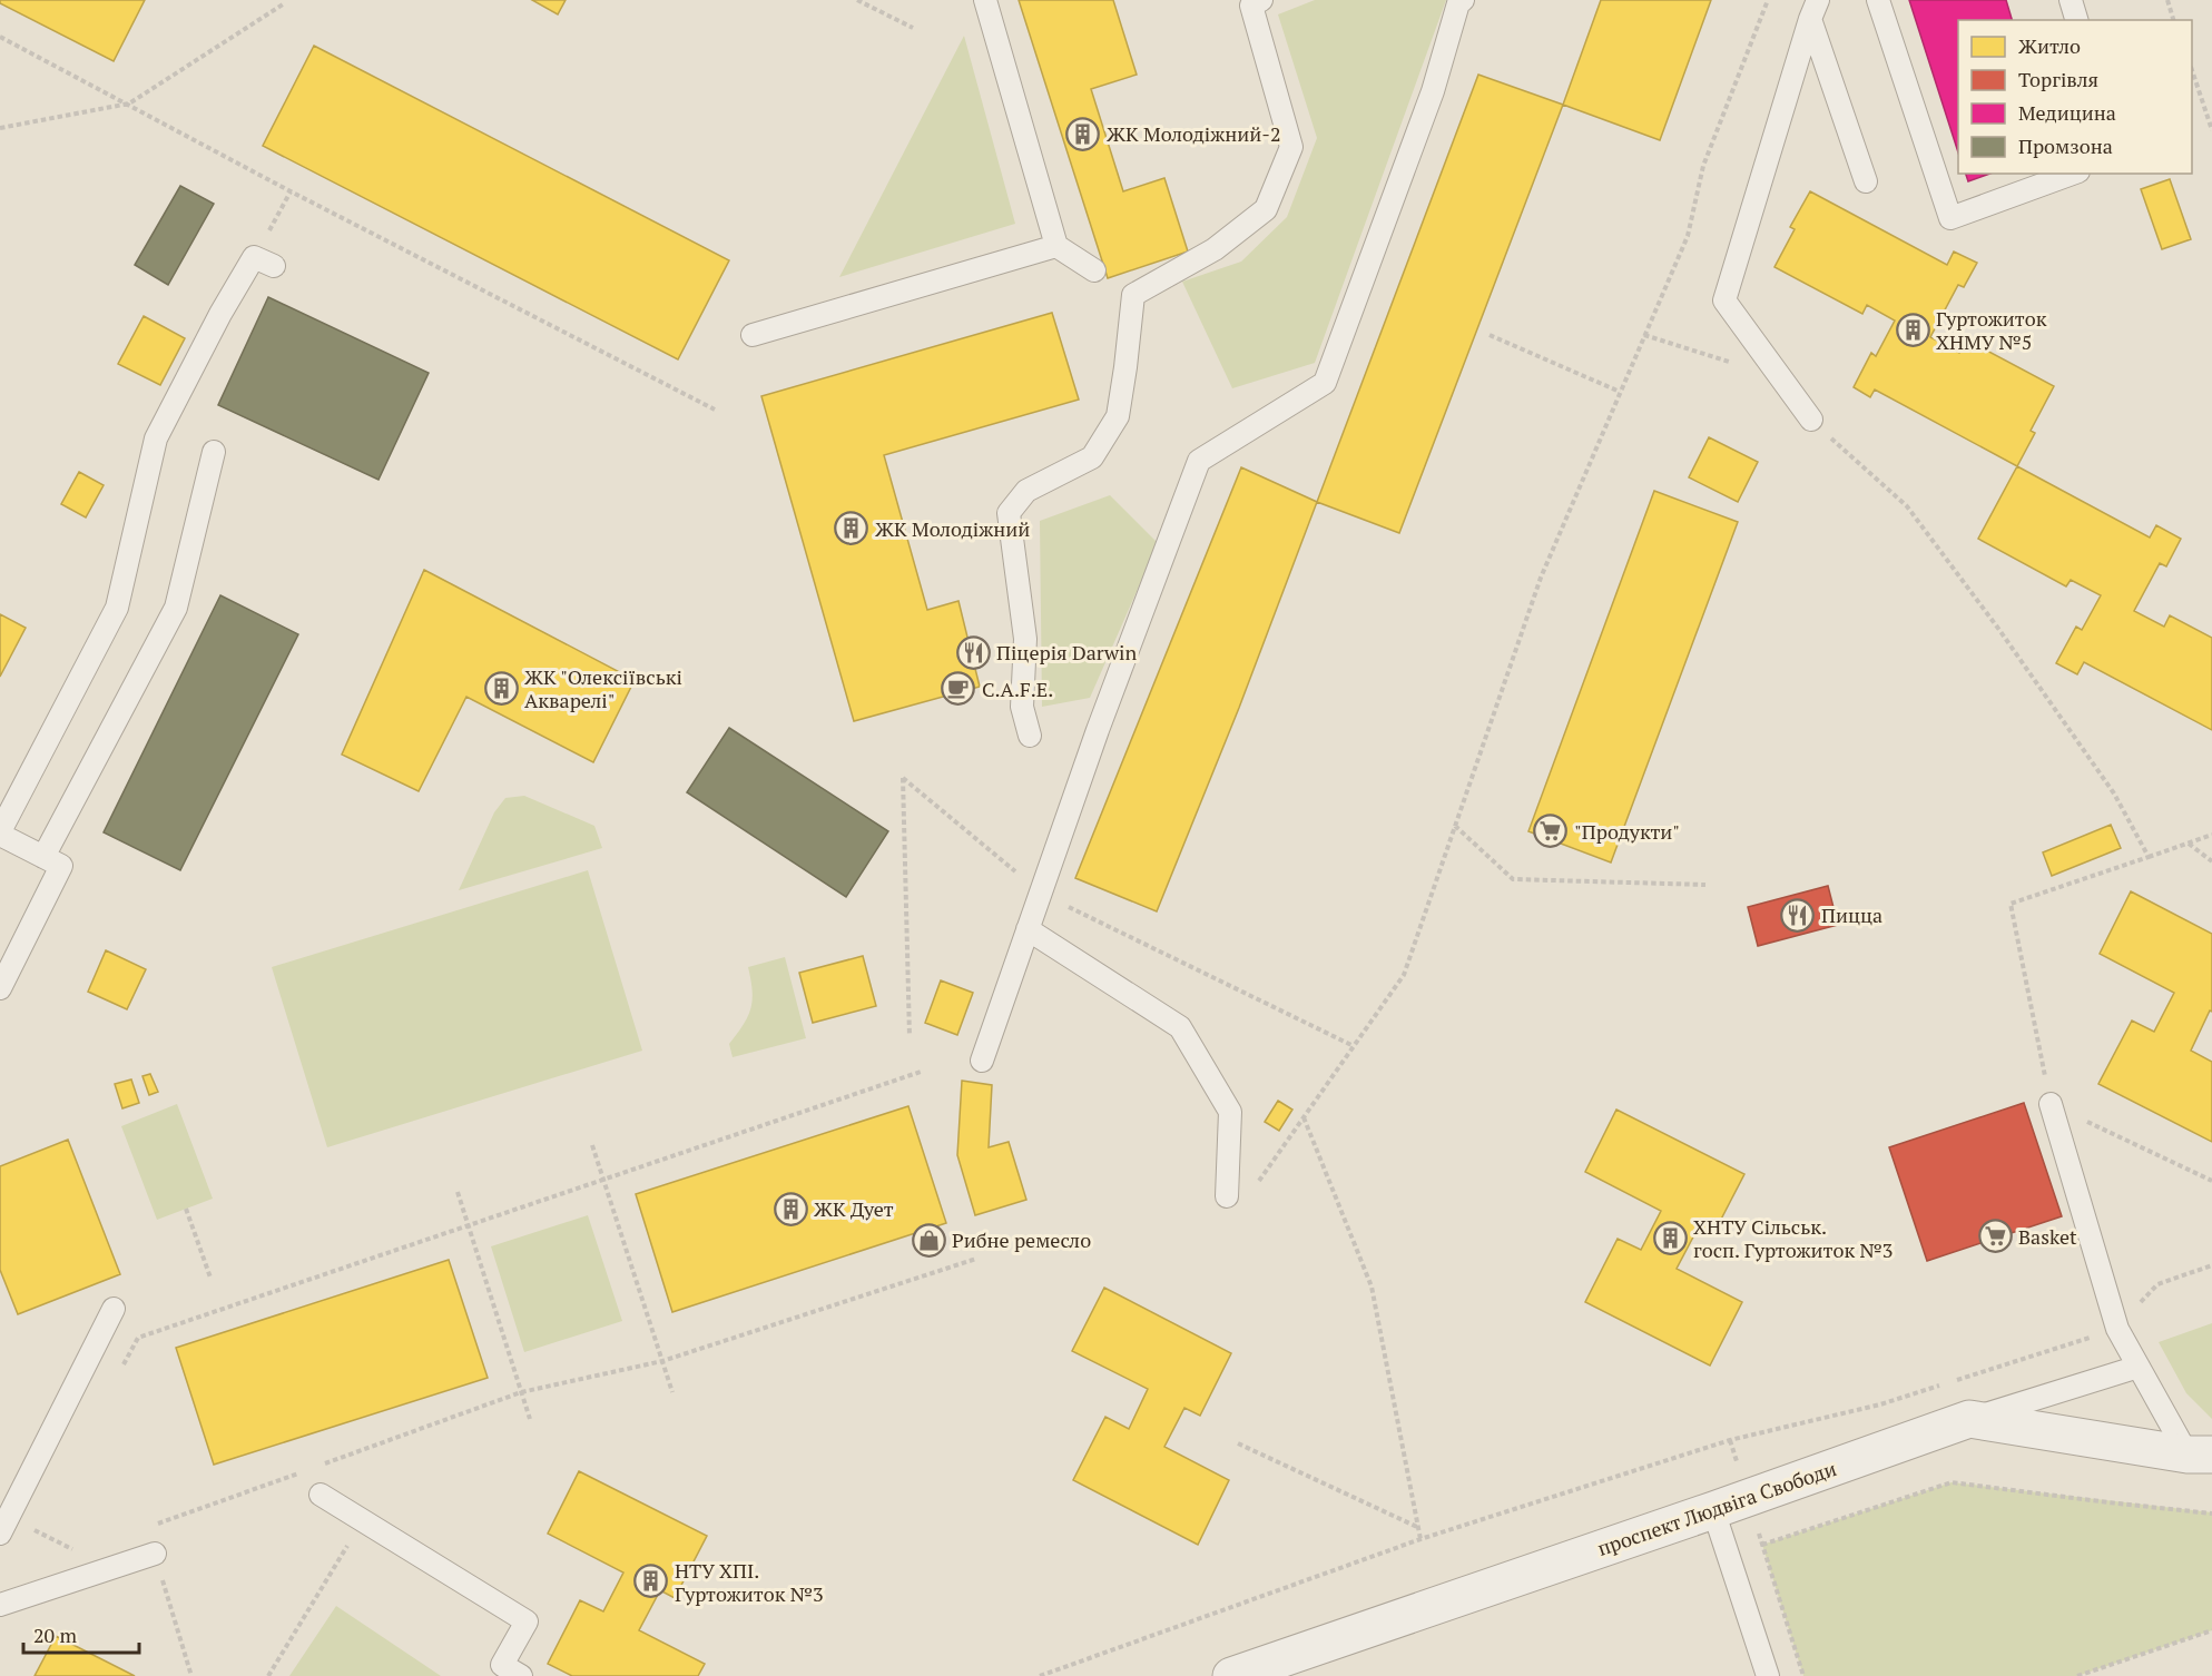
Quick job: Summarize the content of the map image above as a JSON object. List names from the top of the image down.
{
  "streets": {
    "street": ["проспект Людвіга Свободи"]
  },
  "places": {
    "building": [
      "ЖК Молодіжний-2",
      "Гуртожиток ХНМУ №5",
      "ЖК Молодіжний",
      "ЖК \"Олексіївські Акварелі\"",
      "ЖК Дует",
      "ХНТУ Сільськ. госп. Гуртожиток №3",
      "НТУ ХПІ. Гуртожиток №3"
    ],
    "restaurant": ["Піцерія Darwin", "Пицца"],
    "cafe": ["C.A.F.E."],
    "supermarket": ["\"Продукти\"", "Basket"],
    "shop": ["Рибне ремесло"]
  },
  "legend": [
    "Житло",
    "Торгівля",
    "Медицина",
    "Промзона"
  ],
  "scale_bar": "20 m"
}
